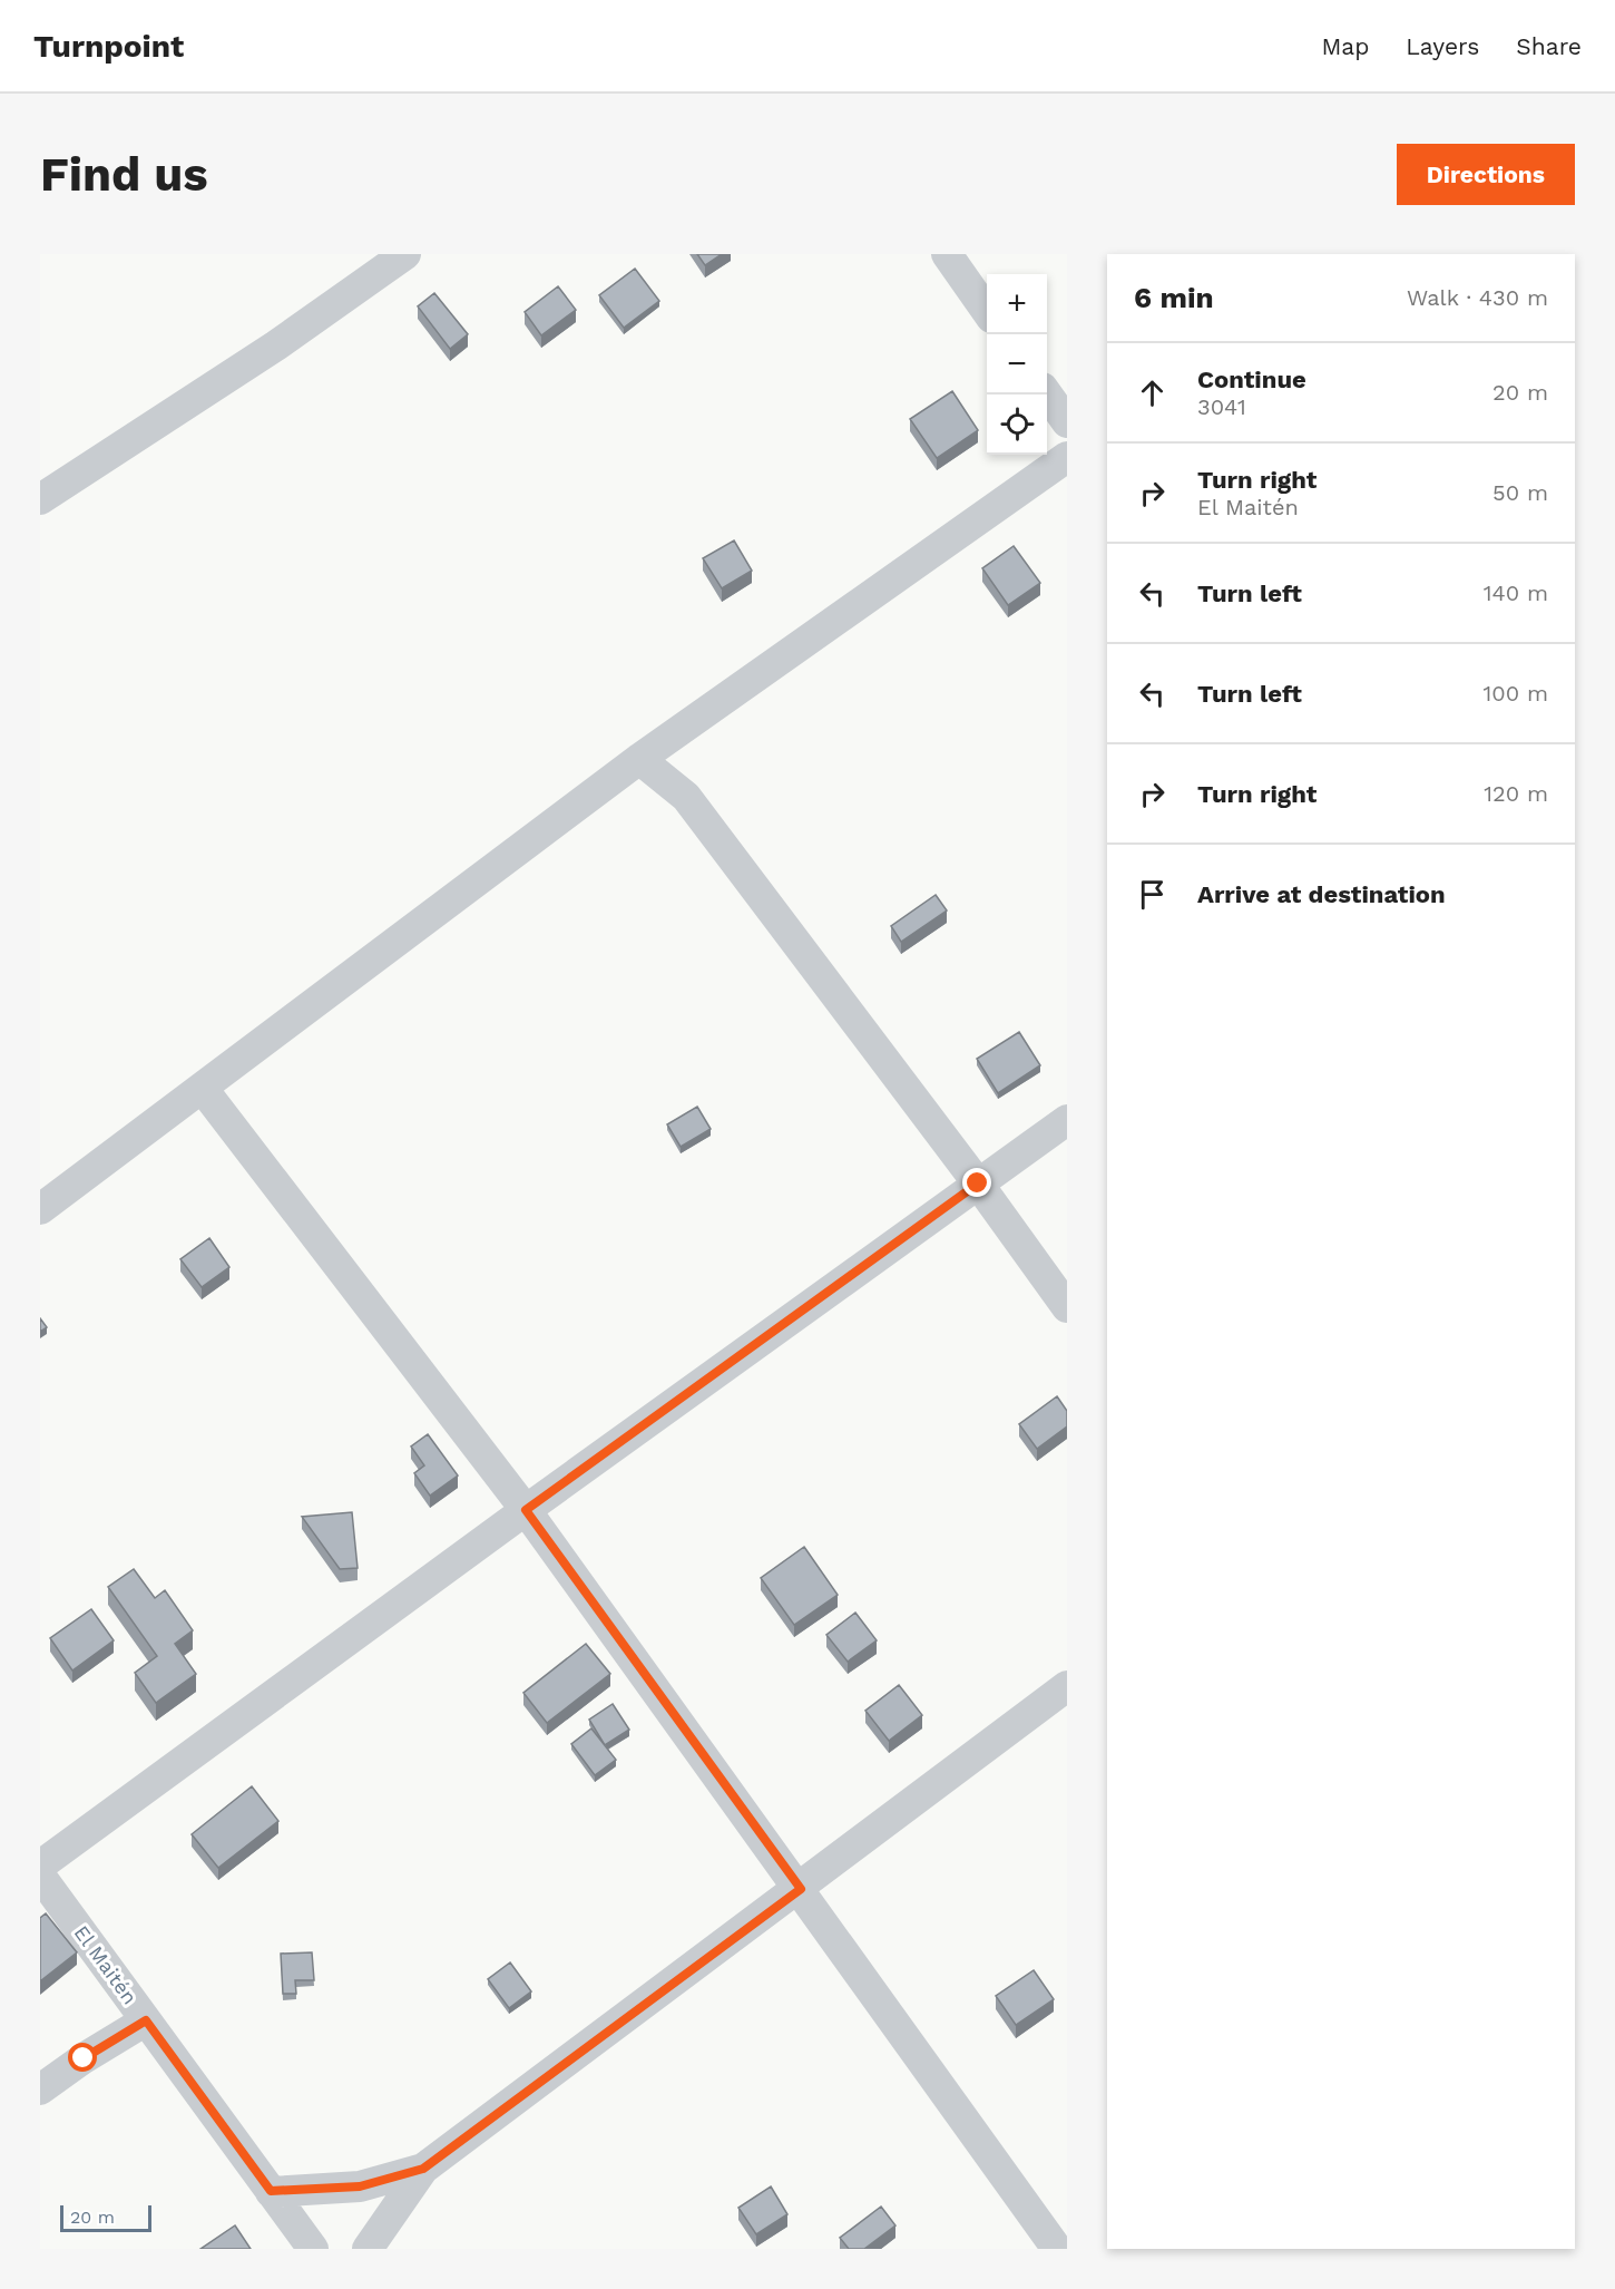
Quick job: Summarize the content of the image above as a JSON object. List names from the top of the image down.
{
  "streets": {
    "street": ["El Maitén"]
  },
  "scale_bar": "20 m",
  "page": {
    "header": "Turnpoint",
    "nav": ["Map", "Layers", "Share"],
    "buttons": "Directions",
    "title": "Find us",
    "heading": ["6 min", "Walk · 430 m"],
    "map_buttons": ["+", "−"],
    "list": [
      ["Continue", "3041", "20 m"],
      ["Turn right", "El Maitén", "50 m"],
      ["Turn left", "140 m"],
      ["Turn left", "100 m"],
      ["Turn right", "120 m"],
      "Arrive at destination"
    ],
    "scale": "20 m"
  }
}
